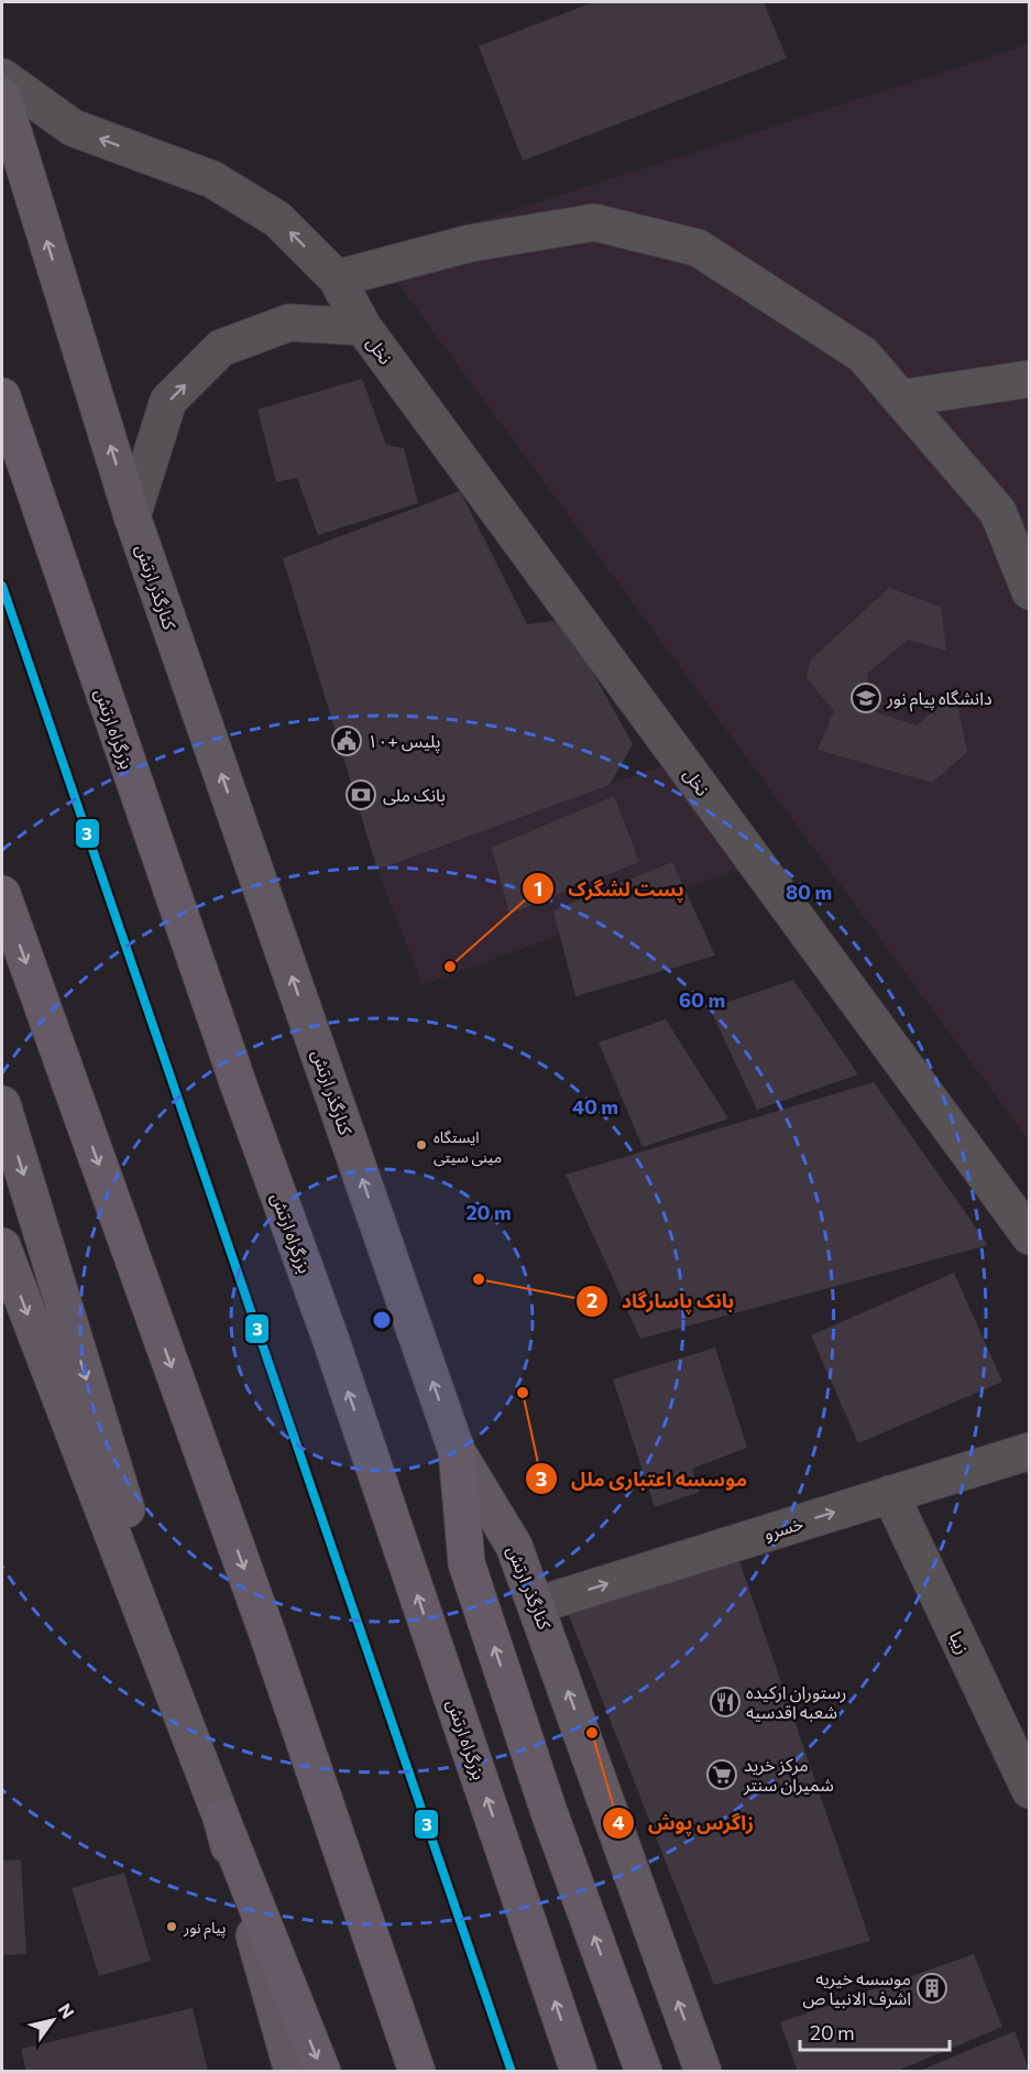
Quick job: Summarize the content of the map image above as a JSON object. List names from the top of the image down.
{
  "streets": {
    "highway": ["بزرگراه ارتش"],
    "main road": [
      "نخل",
      "کنارگذر ارتش",
      "خسرو",
      "زیبا"
    ]
  },
  "crossings": [
    ["نخل", "کنارگذر ارتش"],
    ["کنارگذر ارتش", "خسرو"],
    ["خسرو", "زیبا"]
  ],
  "one_way": ["کنارگذر ارتش", "خسرو"],
  "places": {
    "school or university": ["دانشگاه پیام نور"],
    "public building": ["پلیس +۱۰"],
    "bank": ["بانک ملی"],
    "other": [
      "پست لشگرک",
      "ایستگاه مینی سیتی",
      "بانک پاسارگاد",
      "موسسه اعتباری ملل",
      "زاگرس پوش",
      "پیام نور"
    ],
    "restaurant": ["رستوران‌ ارکیده شعبه اقدسیه"],
    "supermarket": ["مرکز خرید شمیران سنتر"],
    "building": ["موسسه خیریه اشرف الانبیا ص"]
  },
  "lines": ["transit line 3"],
  "scale_bar": "20 m",
  "north": "top right",
  "rings": [
    "80 m",
    "60 m",
    "40 m",
    "20 m"
  ]
}
